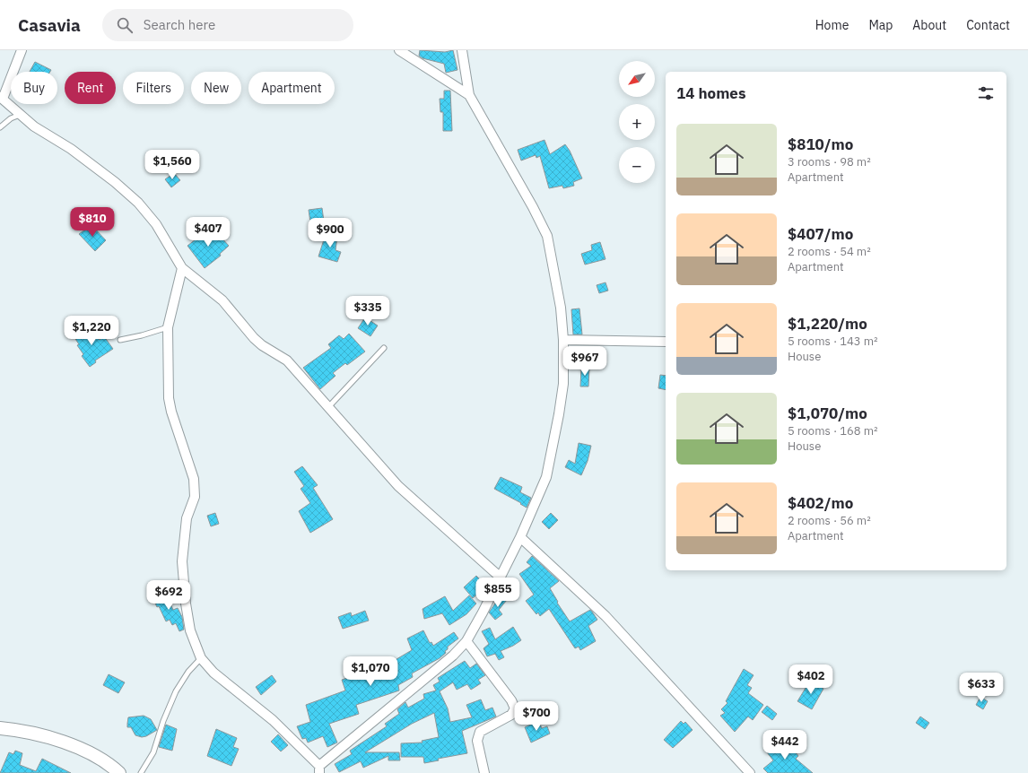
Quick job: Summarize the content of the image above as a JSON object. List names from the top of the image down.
{
  "north": "bottom left",
  "page": {
    "header": "Casavia",
    "search": "Search here",
    "nav": [
      "Home",
      "Map",
      "About",
      "Contact"
    ],
    "map_buttons": ["+", "−"],
    "chip": [
      "Buy",
      "Rent",
      "Filters",
      "New",
      "Apartment"
    ],
    "heading": "14 homes",
    "list": [
      {
        "name": "$810/mo",
        "note": "3 rooms · 98 m² · Apartment"
      },
      {
        "name": "$407/mo",
        "note": "2 rooms · 54 m² · Apartment"
      },
      {
        "name": "$1,220/mo",
        "note": "5 rooms · 143 m² · House"
      },
      {
        "name": "$1,070/mo",
        "note": "5 rooms · 168 m² · House"
      },
      {
        "name": "$402/mo",
        "note": "2 rooms · 56 m² · Apartment"
      }
    ],
    "price": [
      "$1,560",
      "$810",
      "$407",
      "$900",
      "$335",
      "$1,220",
      "$967",
      "$855",
      "$692",
      "$1,070",
      "$402",
      "$633",
      "$700",
      "$442"
    ]
  }
}
